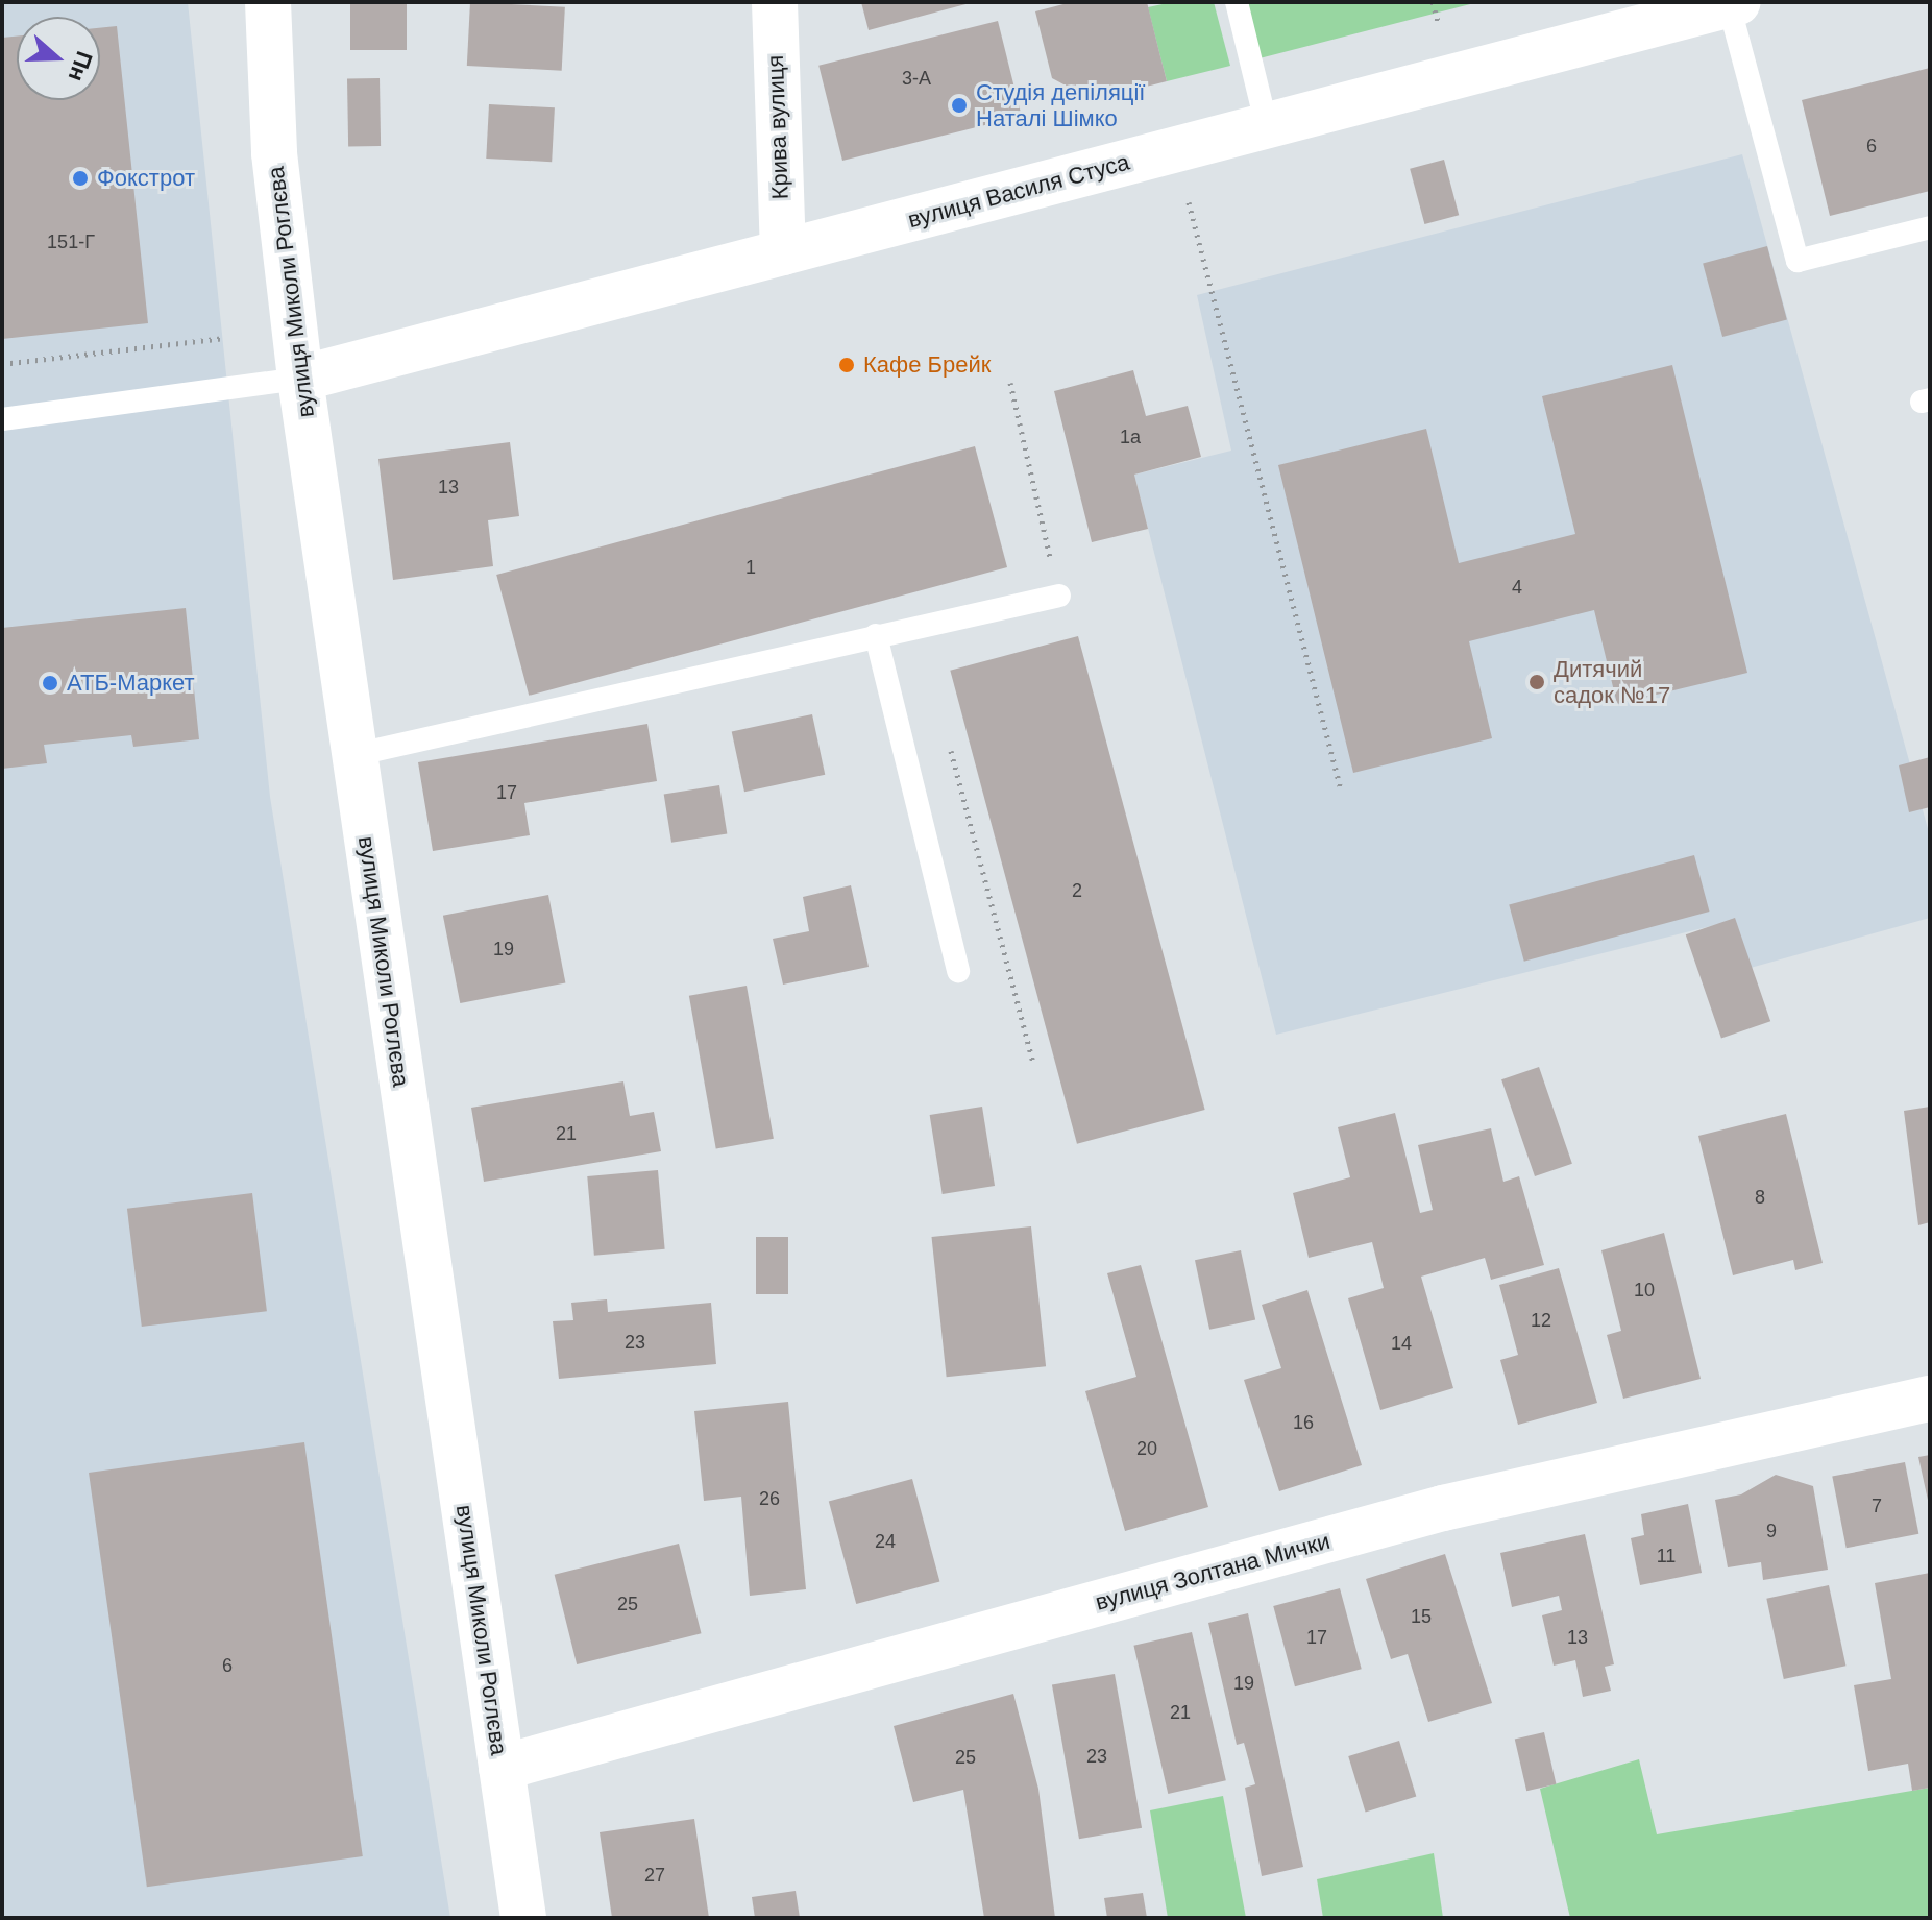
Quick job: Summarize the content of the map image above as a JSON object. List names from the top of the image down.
{
  "streets": {
    "street": [
      "Крива вулиця",
      "вулиця Василя Стуса",
      "вулиця Миколи Роглєва",
      "вулиця Золтана Мички"
    ]
  },
  "crossings": [
    ["Крива вулиця", "вулиця Василя Стуса"],
    ["вулиця Василя Стуса", "вулиця Миколи Роглєва"],
    ["вулиця Миколи Роглєва", "вулиця Золтана Мички"]
  ],
  "places": [
    "Студія депіляції Наталі Шімко",
    "Фокстрот",
    "Кафе Брейк",
    "Дитячий садок №17",
    "АТБ-Маркет"
  ],
  "house_numbers": [
    "3-А",
    "6",
    "151-Г",
    "1а",
    "13",
    "1",
    "4",
    "17",
    "2",
    "19",
    "21",
    "8",
    "10",
    "12",
    "23",
    "14",
    "16",
    "20",
    "26",
    "7",
    "9",
    "24",
    "11",
    "25",
    "15",
    "17",
    "13",
    "6",
    "19",
    "21",
    "23",
    "25",
    "27"
  ],
  "north": "right"
}
